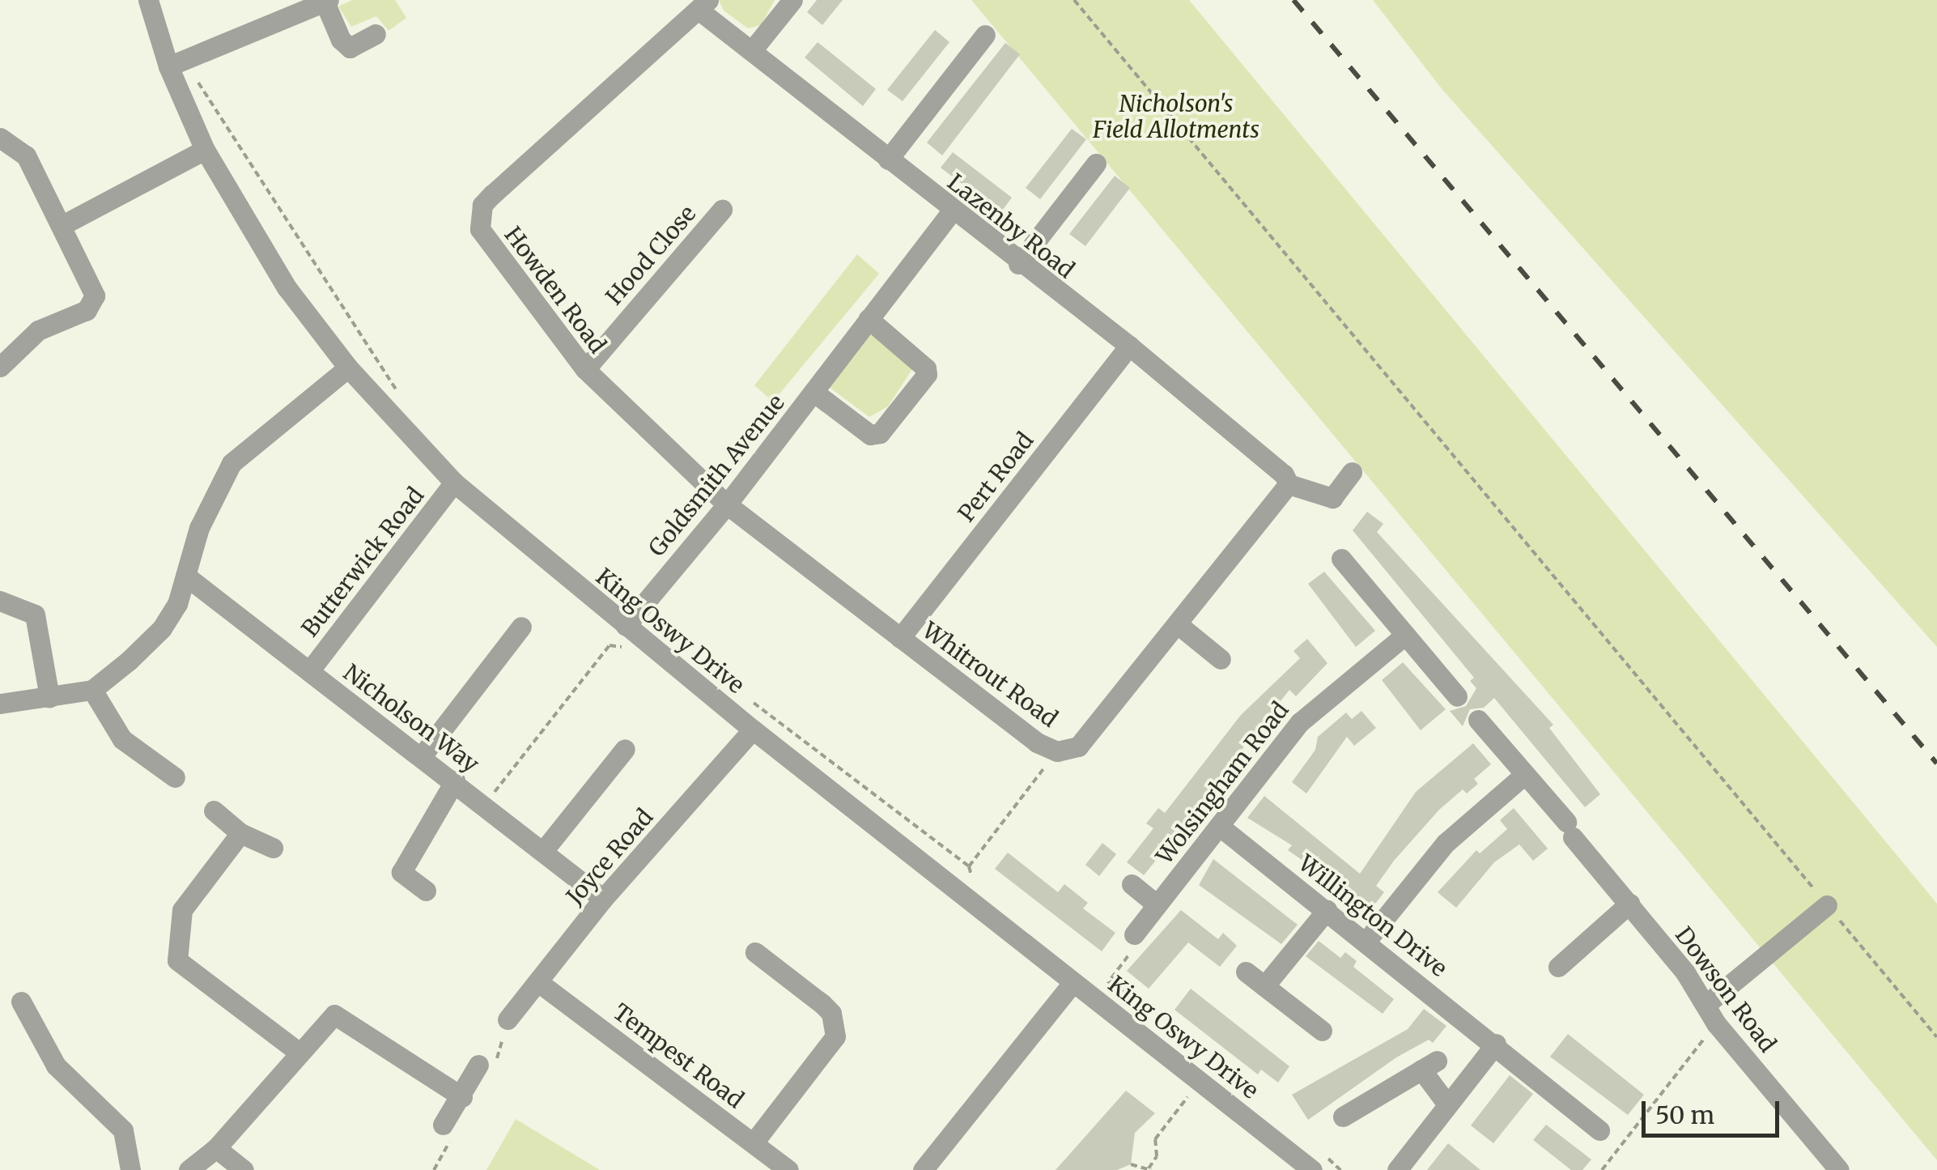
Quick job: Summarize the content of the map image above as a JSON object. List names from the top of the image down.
{
  "streets": {
    "street": [
      "Lazenby Road",
      "Hood Close",
      "Howden Road",
      "Goldsmith Avenue",
      "Pert Road",
      "Butterwick Road",
      "King Oswy Drive",
      "Whitrout Road",
      "Nicholson Way",
      "Wolsingham Road",
      "Joyce Road",
      "Willington Drive",
      "Dowson Road",
      "Tempest Road"
    ]
  },
  "crossings": [
    ["Lazenby Road", "Howden Road"],
    ["Lazenby Road", "Goldsmith Avenue"],
    ["Lazenby Road", "Pert Road"],
    ["Lazenby Road", "Whitrout Road"],
    ["Hood Close", "Howden Road"],
    ["Howden Road", "Goldsmith Avenue"],
    ["Howden Road", "Whitrout Road"],
    ["Goldsmith Avenue", "King Oswy Drive"],
    ["Goldsmith Avenue", "Whitrout Road"],
    ["Pert Road", "Whitrout Road"],
    ["Butterwick Road", "King Oswy Drive"],
    ["Butterwick Road", "Nicholson Way"],
    ["King Oswy Drive", "Joyce Road"],
    ["Nicholson Way", "Joyce Road"],
    ["Wolsingham Road", "Willington Drive"],
    ["Joyce Road", "Tempest Road"]
  ],
  "parks": ["Nicholson's Field Allotments"],
  "scale_bar": "50 m"
}
